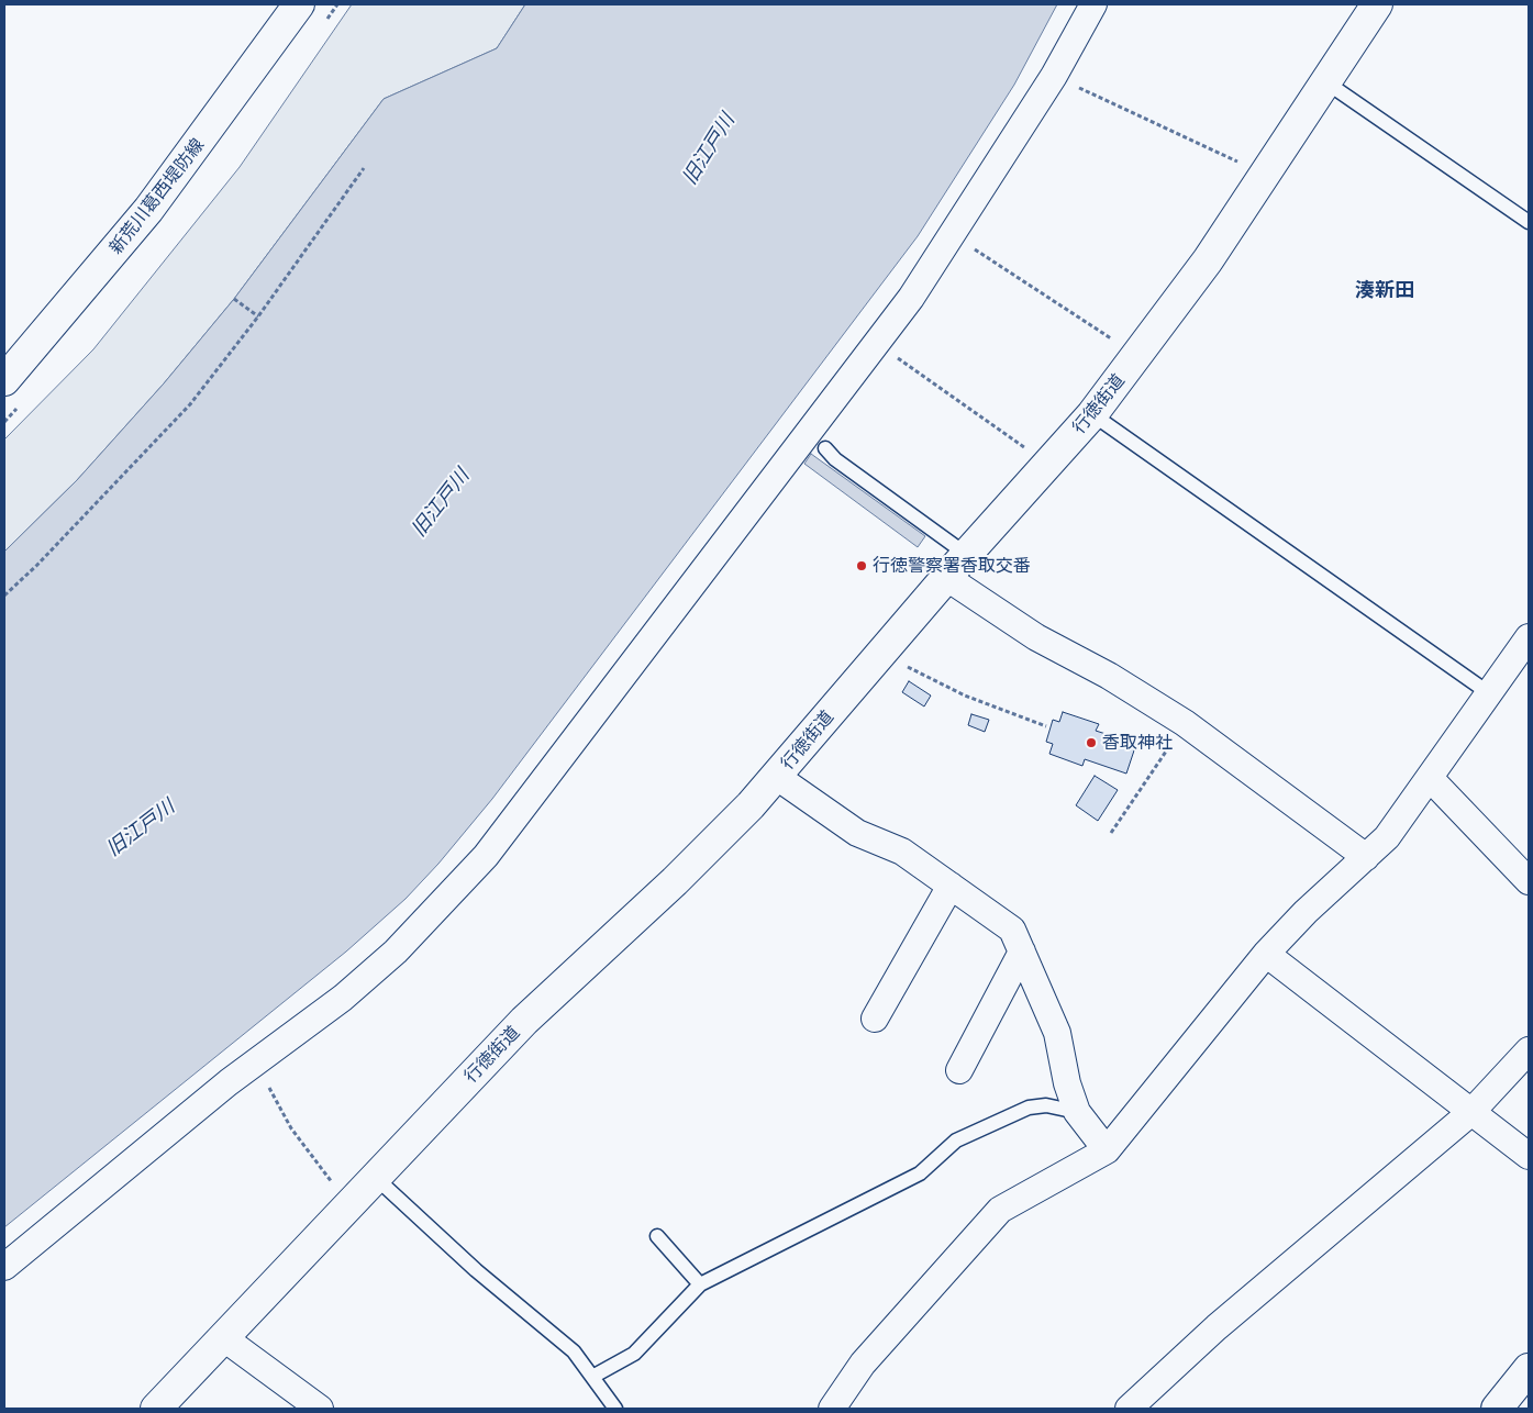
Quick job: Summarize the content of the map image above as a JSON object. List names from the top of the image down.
{
  "streets": {
    "street": ["新荒川葛西堤防線", "行徳街道"]
  },
  "districts": ["湊新田"],
  "water": ["旧江戸川"],
  "places": ["行徳警察署香取交番", "香取神社"]
}
